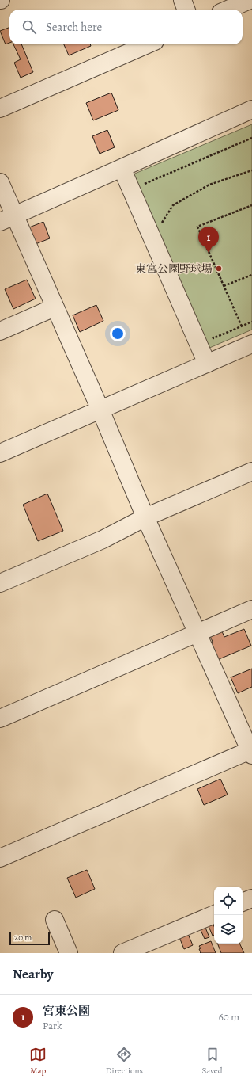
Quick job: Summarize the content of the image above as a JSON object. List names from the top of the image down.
{
  "places": ["東宮公園野球場"],
  "scale_bar": "20 m",
  "page": {
    "search": "Search here",
    "pins": "1",
    "scale": "20 m",
    "heading": "Nearby",
    "list": [
      {
        "mark": "1",
        "name": "宮東公園",
        "note": "Park",
        "value": "60 m"
      }
    ],
    "nav": ["Map", "Directions", "Saved"]
  }
}
